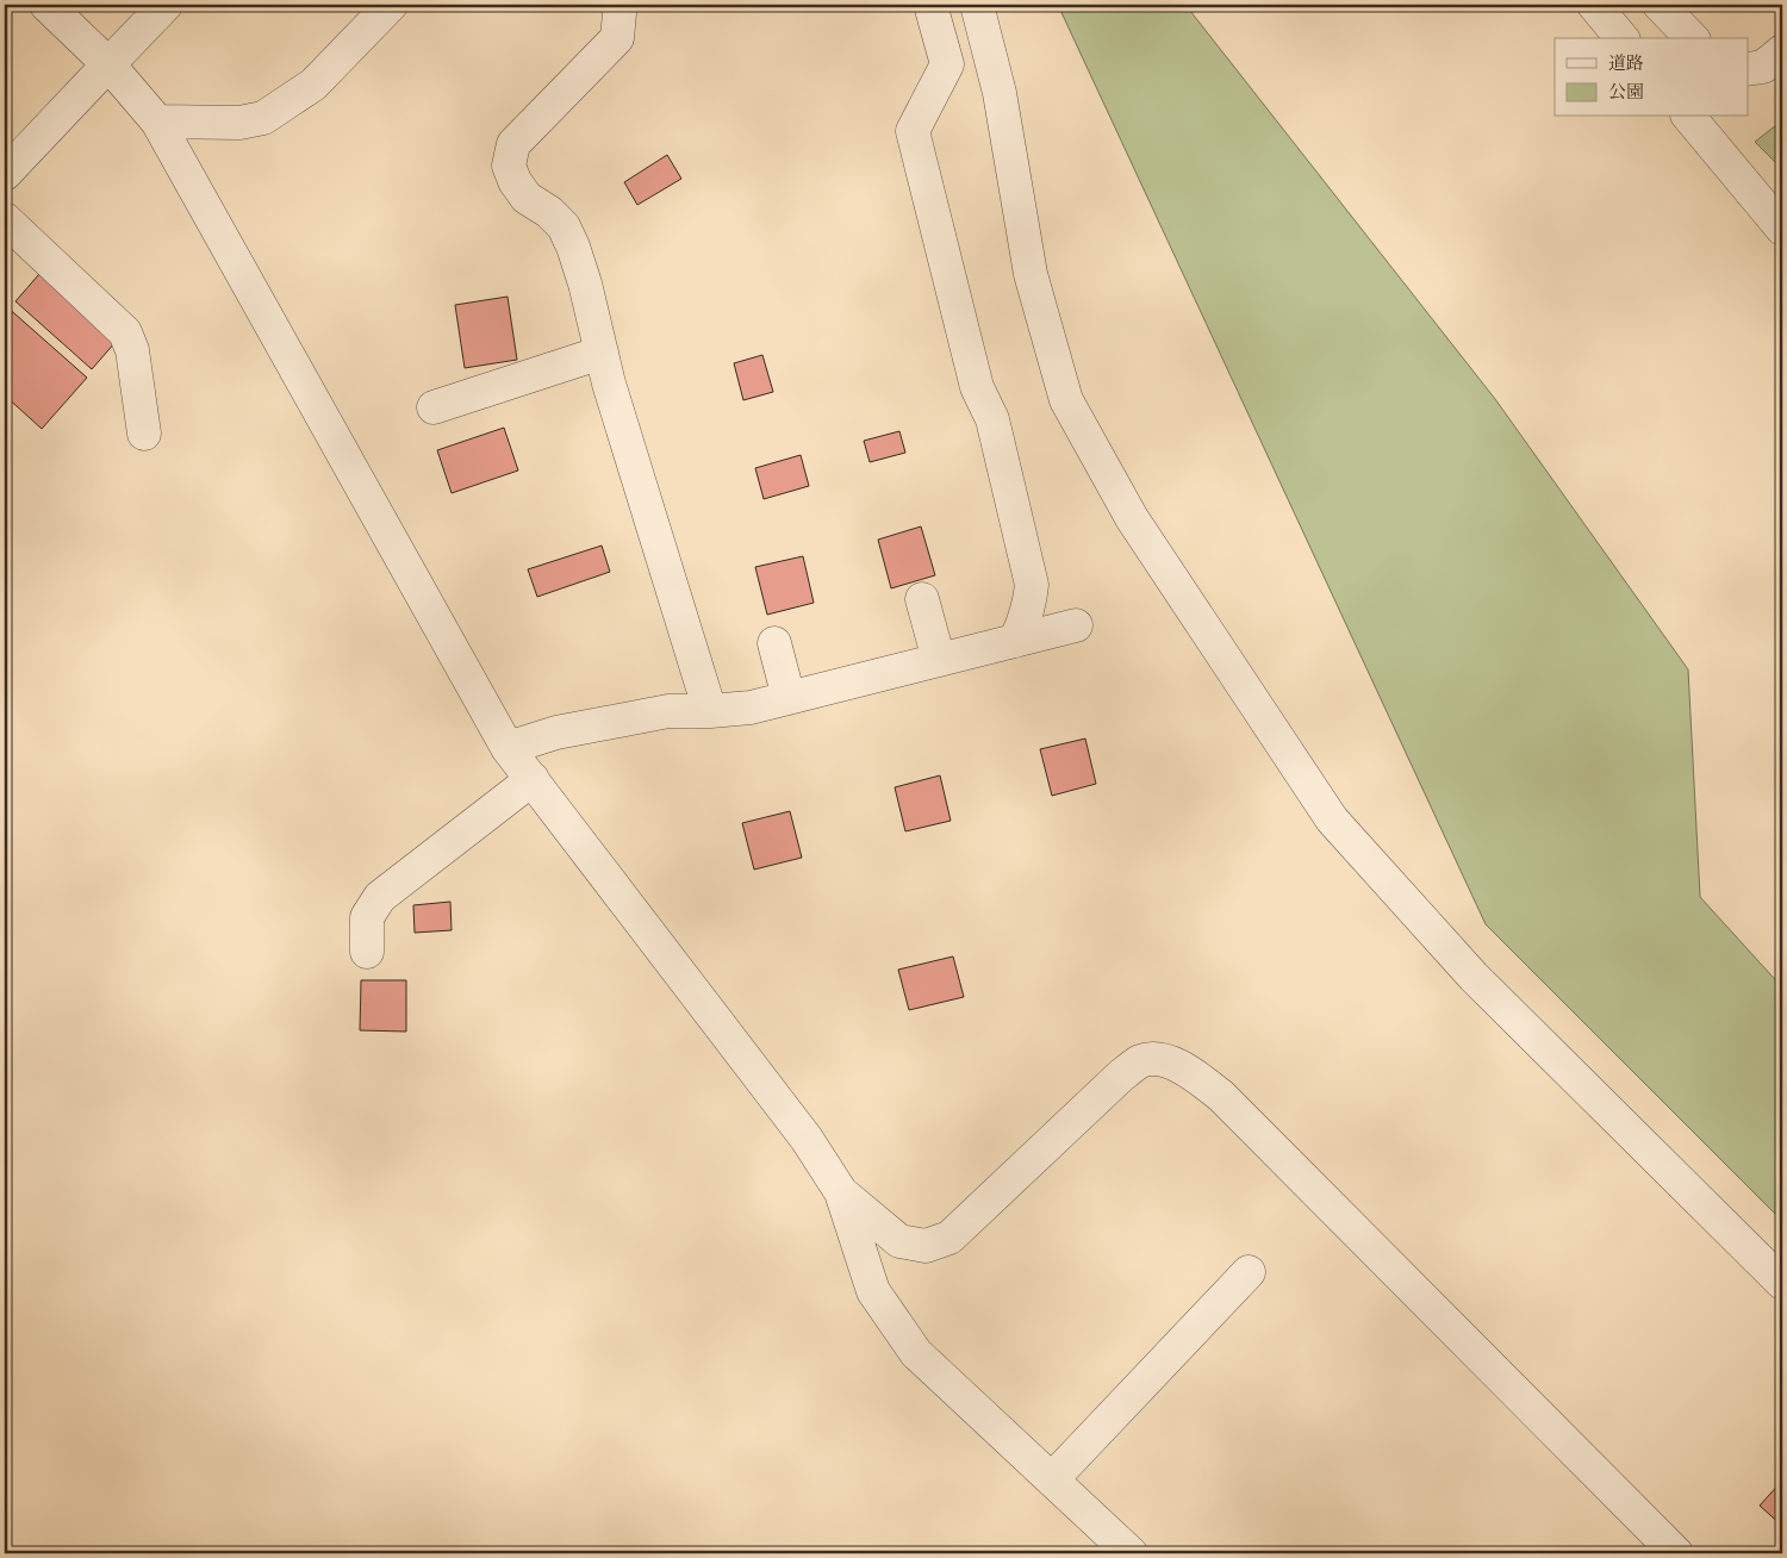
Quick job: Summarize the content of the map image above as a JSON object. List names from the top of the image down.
{
  "legend": ["道路", "公園"]
}
